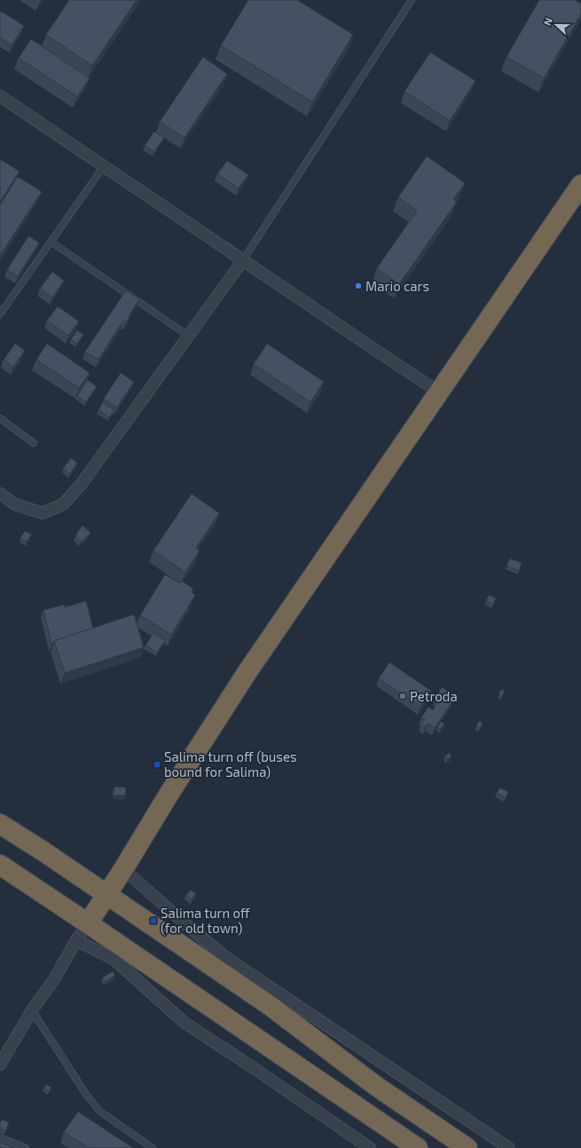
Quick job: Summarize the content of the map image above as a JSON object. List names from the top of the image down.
{
  "places": {
    "other": ["Mario cars", "Petroda"],
    "transit": ["Salima turn off (buses bound for Salima)", "Salima turn off (for old town)"]
  },
  "north": "left"
}
